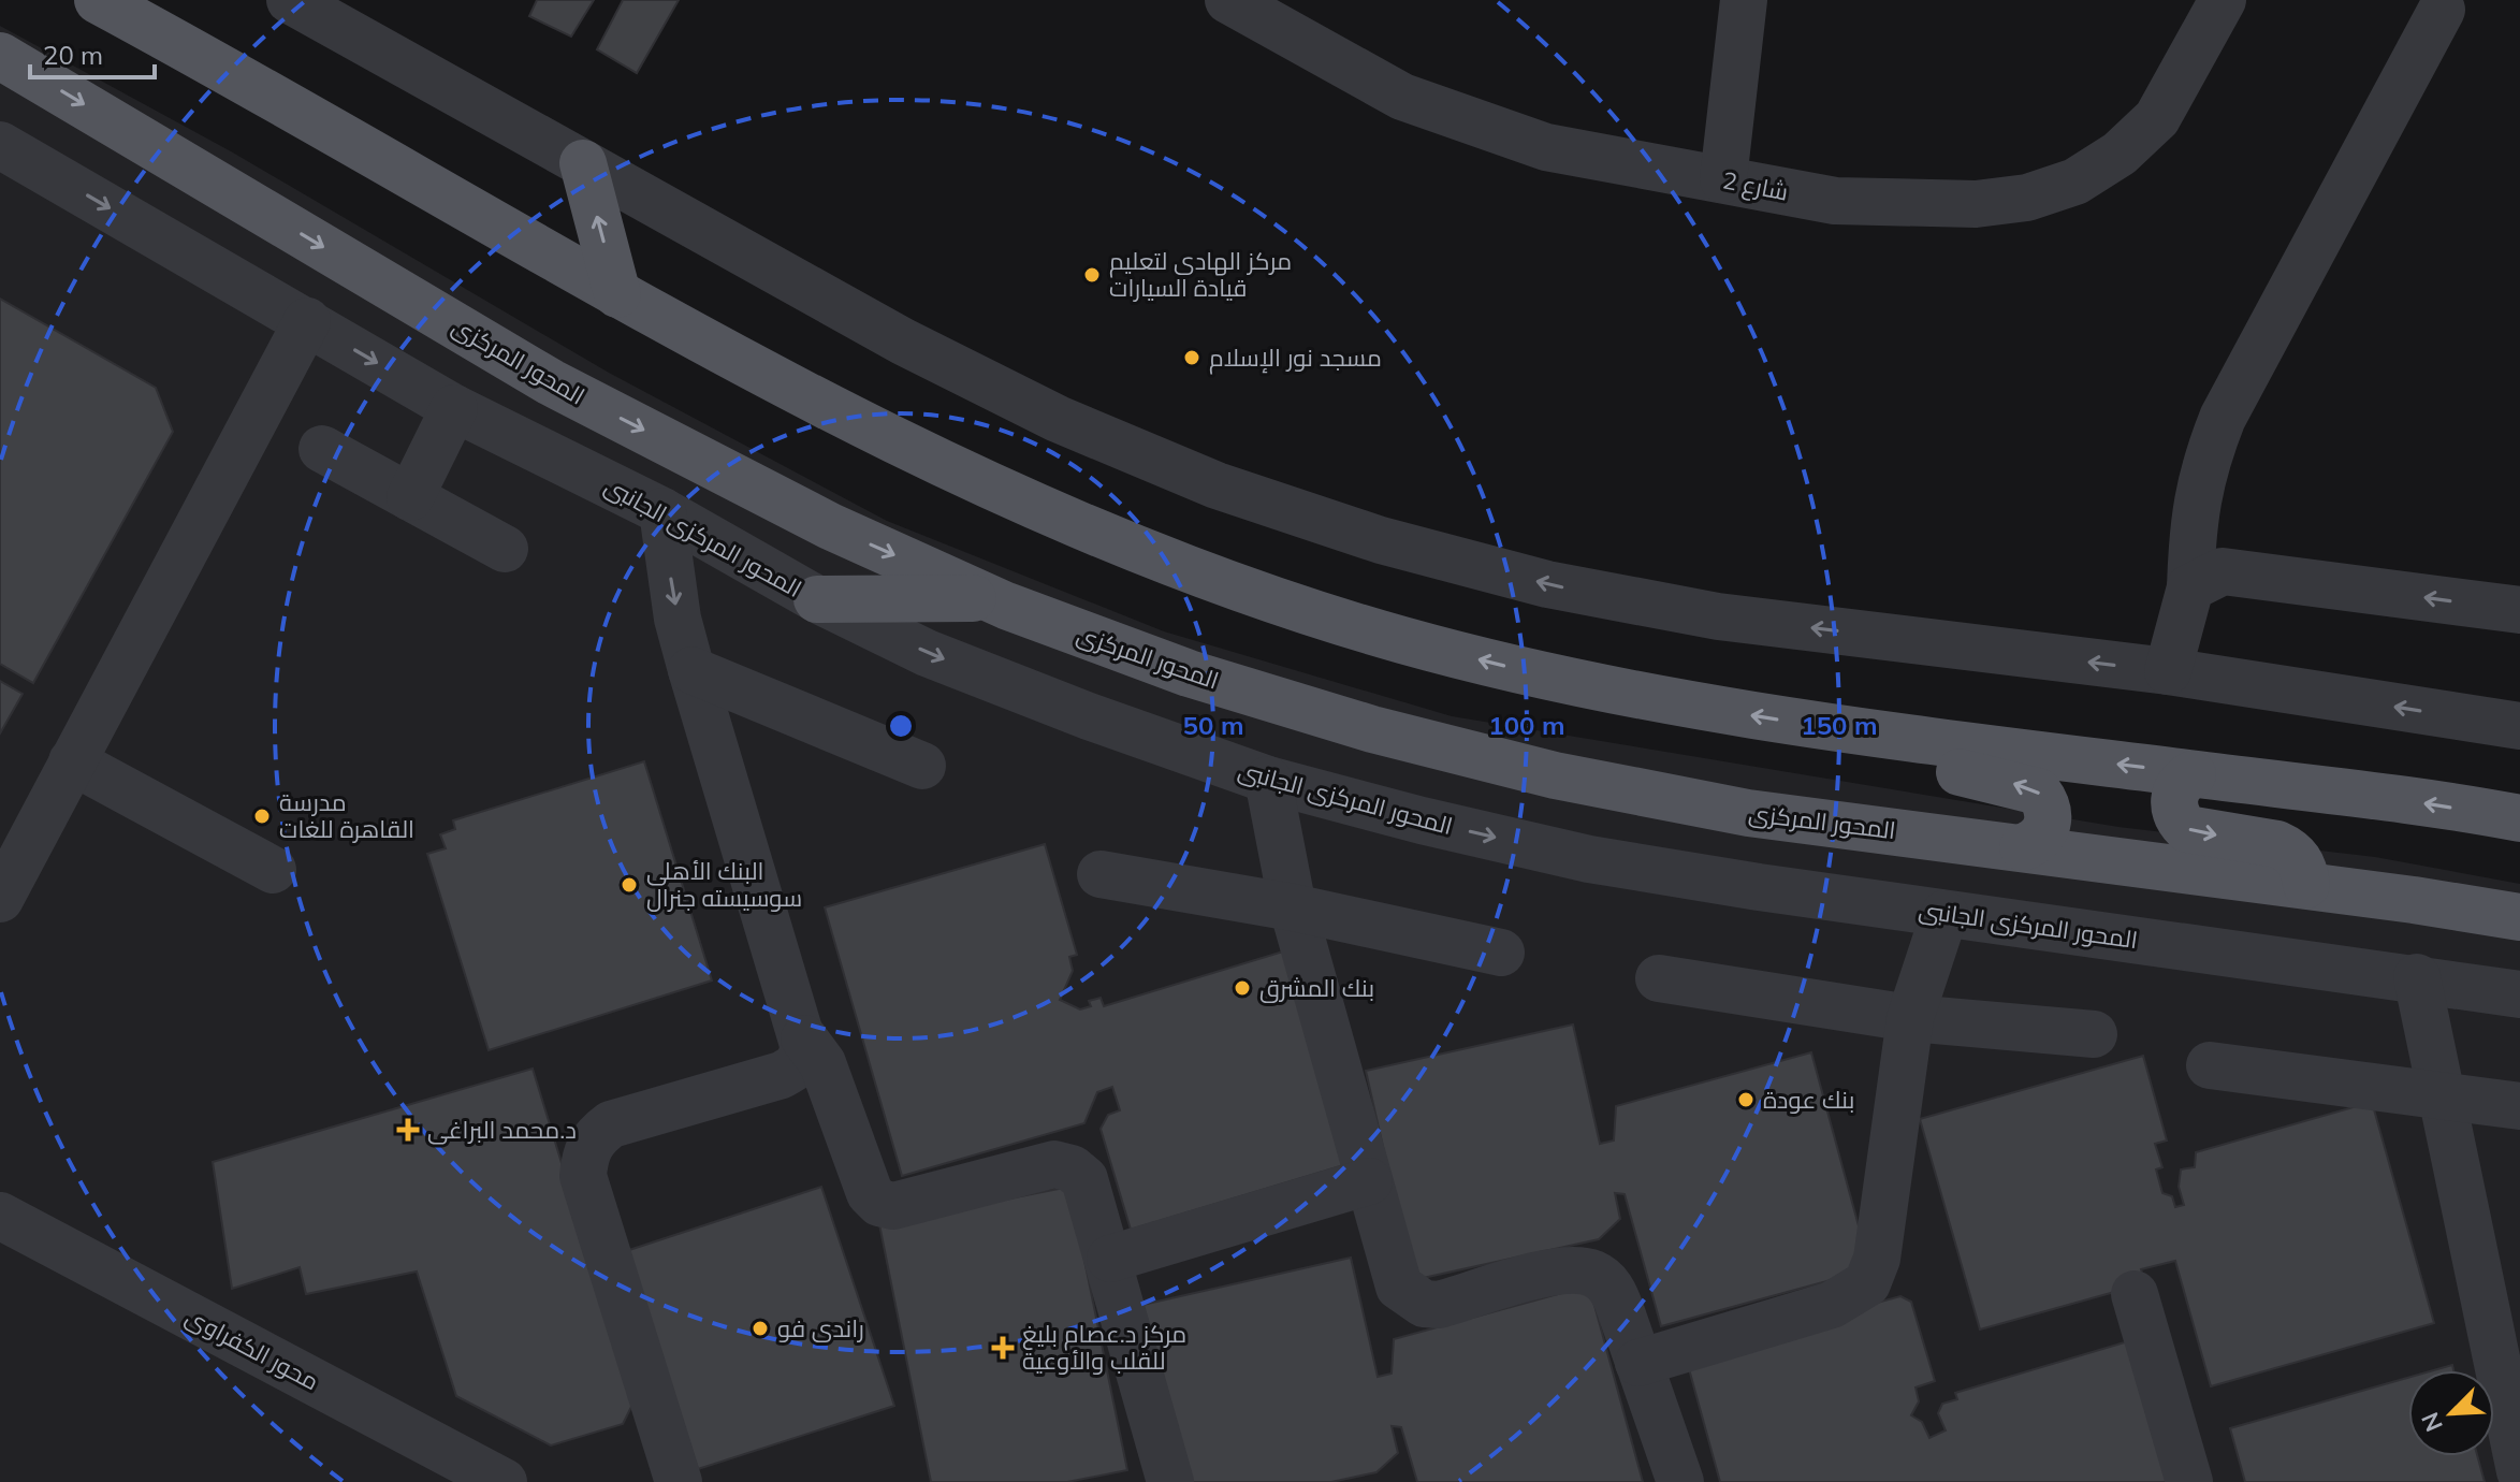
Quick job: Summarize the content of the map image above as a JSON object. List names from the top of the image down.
{
  "streets": {
    "main road": ["المحور المركزى"],
    "street": ["شارع 2", "المحور المركزى الجانبى", "محور الكفراوى"]
  },
  "places": {
    "other": [
      "مركز الهادى لتعليم قيادة السيارات",
      "مسجد نور الإسلام",
      "مدرسة القاهرة للغات",
      "البنك الأهلى سوسيسته جنرال",
      "بنك المشرق",
      "بنك عودة",
      "راندى فو"
    ],
    "health": ["د.محمد البراغى", "مركز د.عصام بليغ للقلب والأوعية"]
  },
  "scale_bar": "20 m",
  "north": "bottom left",
  "rings": ["50 m", "100 m", "150 m"]
}
